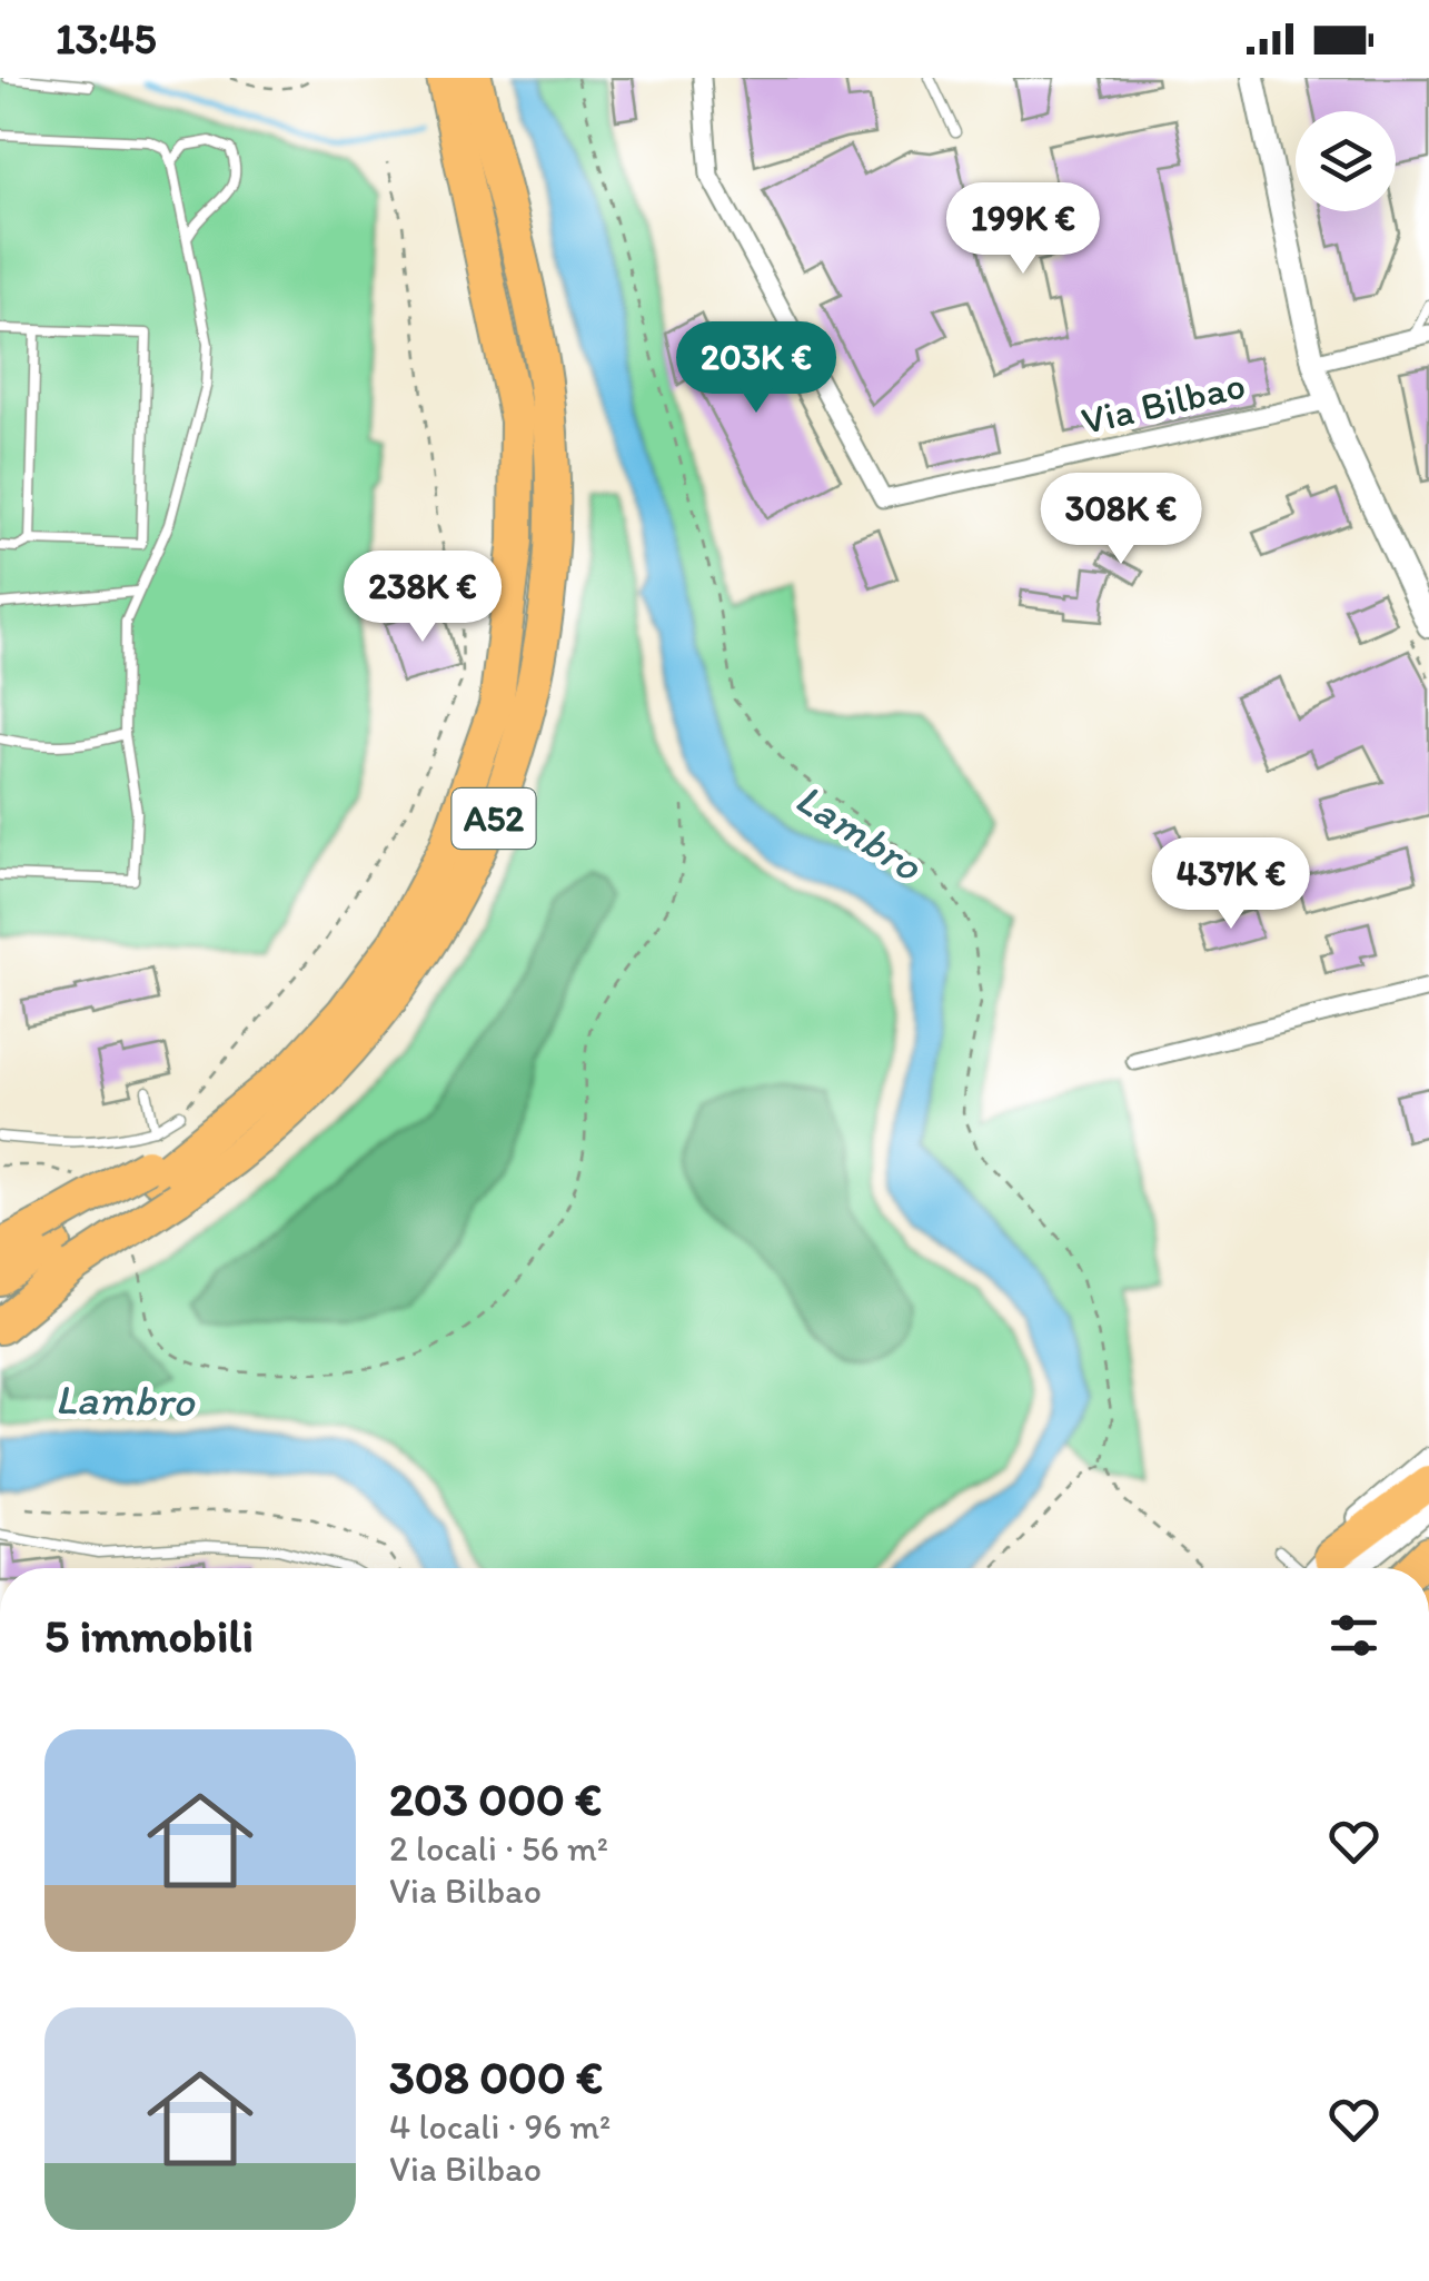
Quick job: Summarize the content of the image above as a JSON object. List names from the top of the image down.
{
  "streets": {
    "highway": ["A52"],
    "street": ["Via Bilbao"]
  },
  "water": ["Lambro"],
  "page": {
    "status": "13:45",
    "price": [
      "199K €",
      "203K €",
      "308K €",
      "238K €",
      "437K €"
    ],
    "heading": "5 immobili",
    "list": [
      {
        "name": "203 000 €",
        "note": "2 locali · 56 m² · Via Bilbao"
      },
      {
        "name": "308 000 €",
        "note": "4 locali · 96 m² · Via Bilbao"
      }
    ]
  }
}
